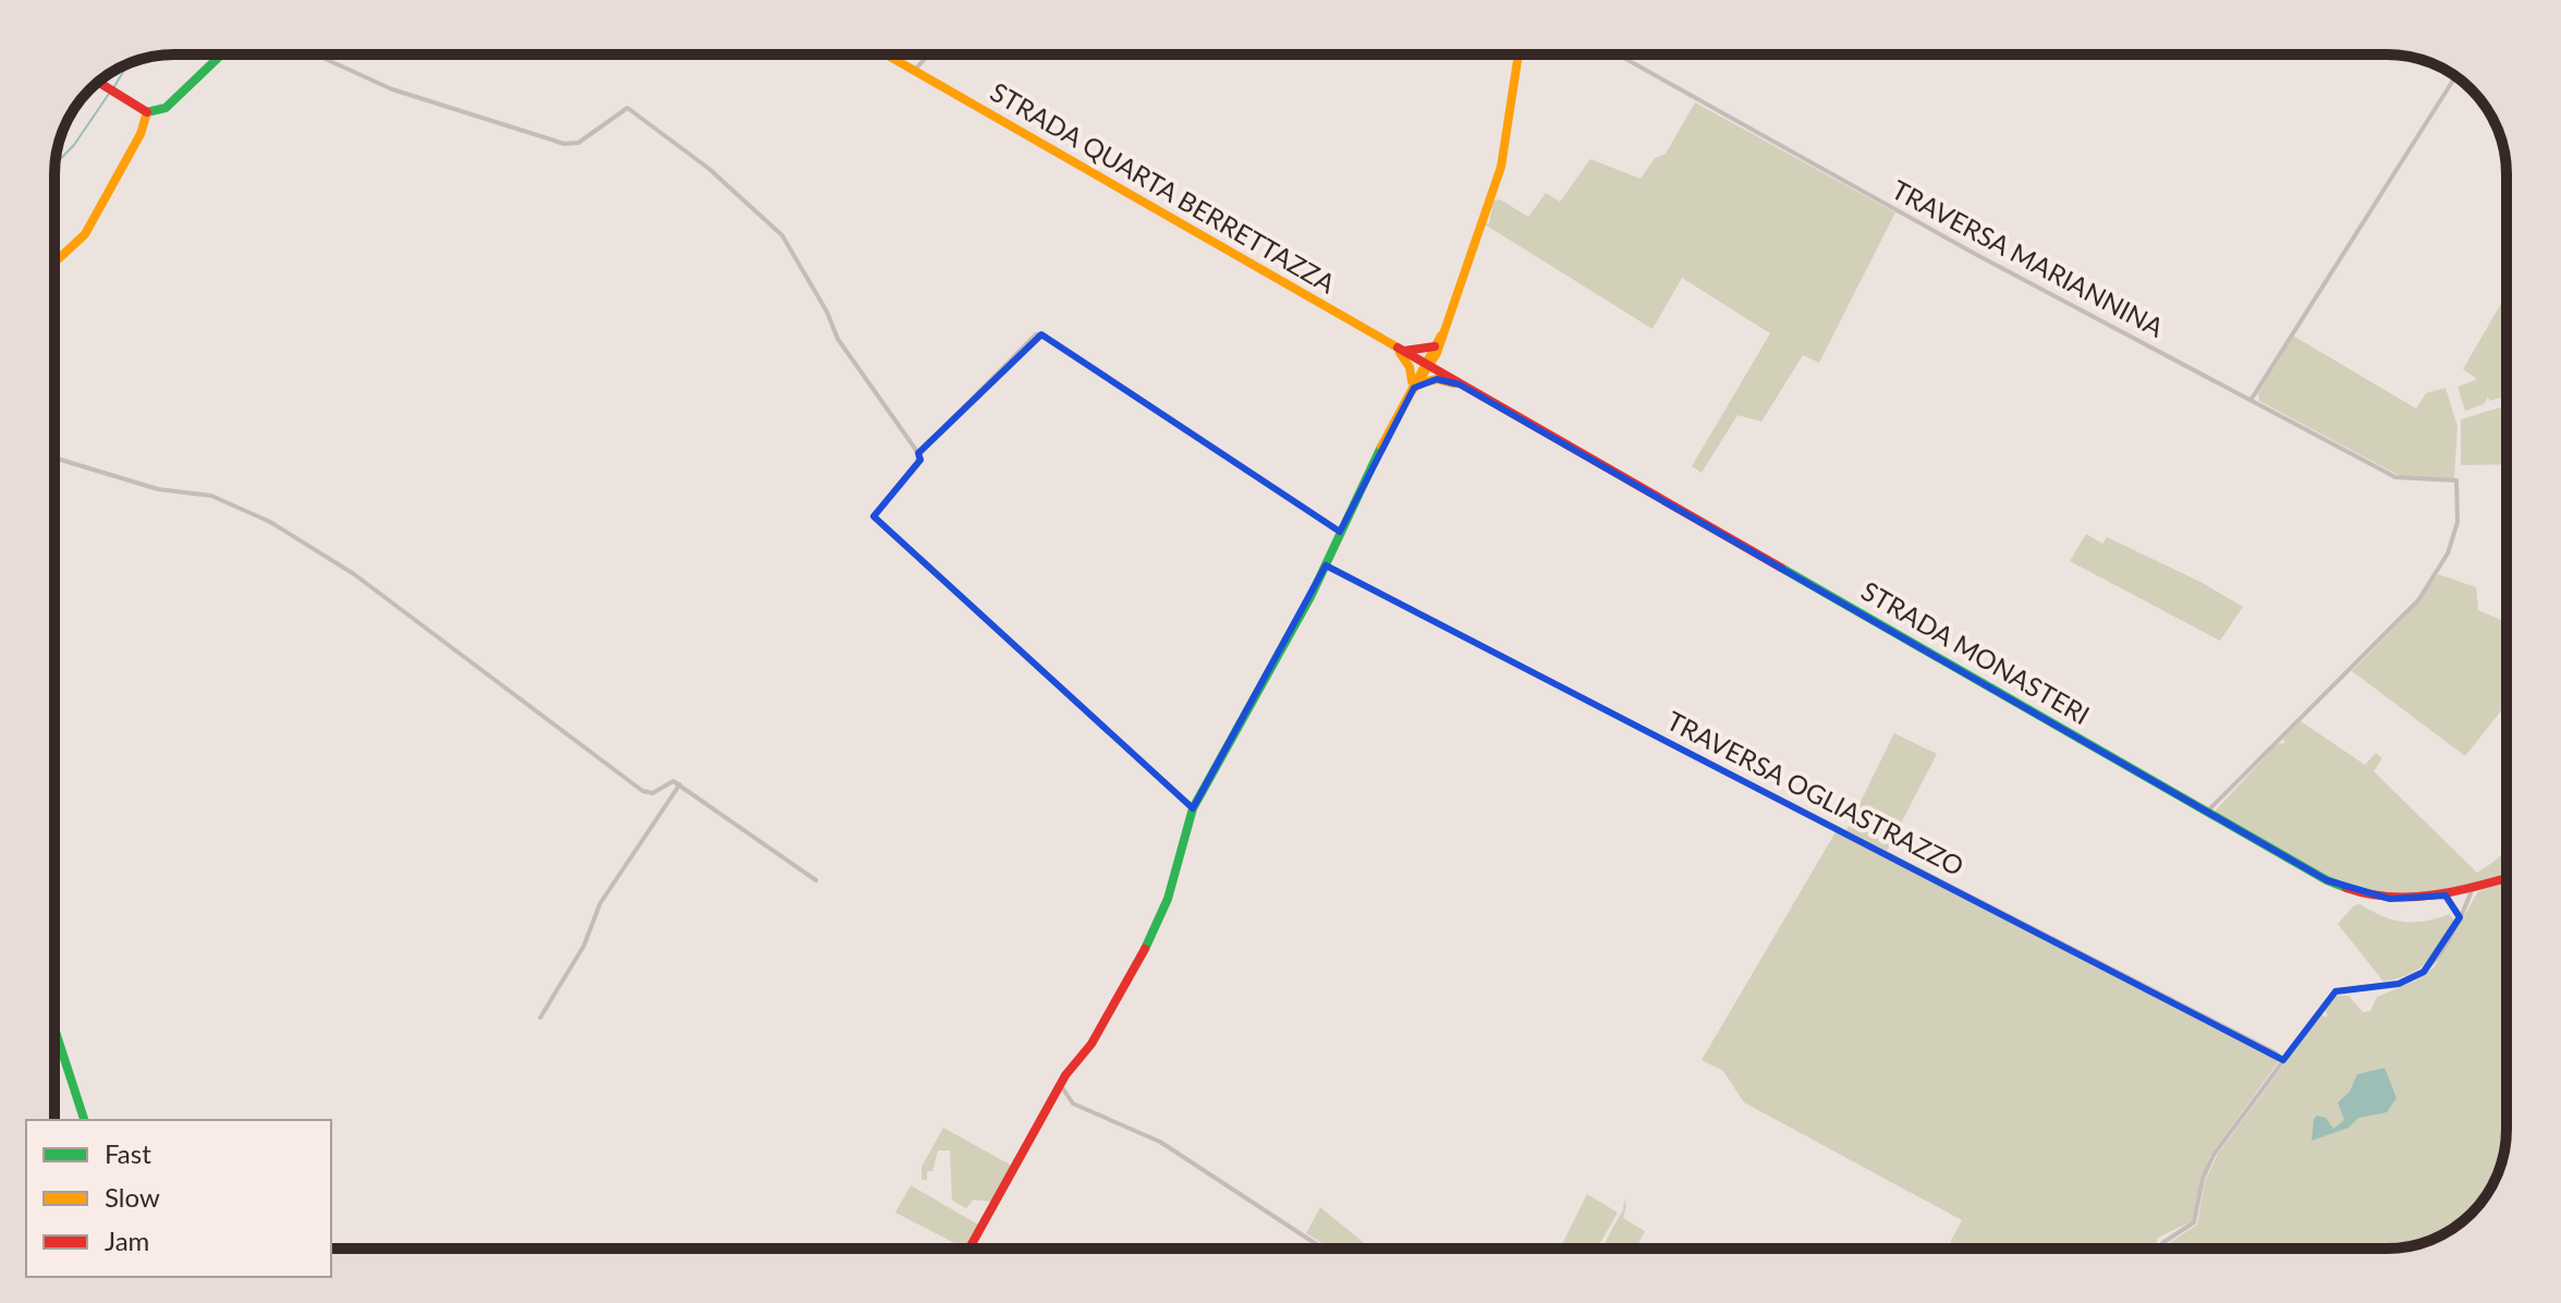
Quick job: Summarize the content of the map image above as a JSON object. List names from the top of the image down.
{
  "streets": {
    "main road": ["STRADA QUARTA BERRETTAZZA", "STRADA MONASTERI"],
    "street": ["TRAVERSA MARIANNINA", "TRAVERSA OGLIASTRAZZO"]
  },
  "crossings": [
    ["STRADA QUARTA BERRETTAZZA", "STRADA MONASTERI"],
    ["TRAVERSA MARIANNINA", "STRADA MONASTERI"]
  ],
  "legend": ["Fast", "Slow", "Jam"]
}
